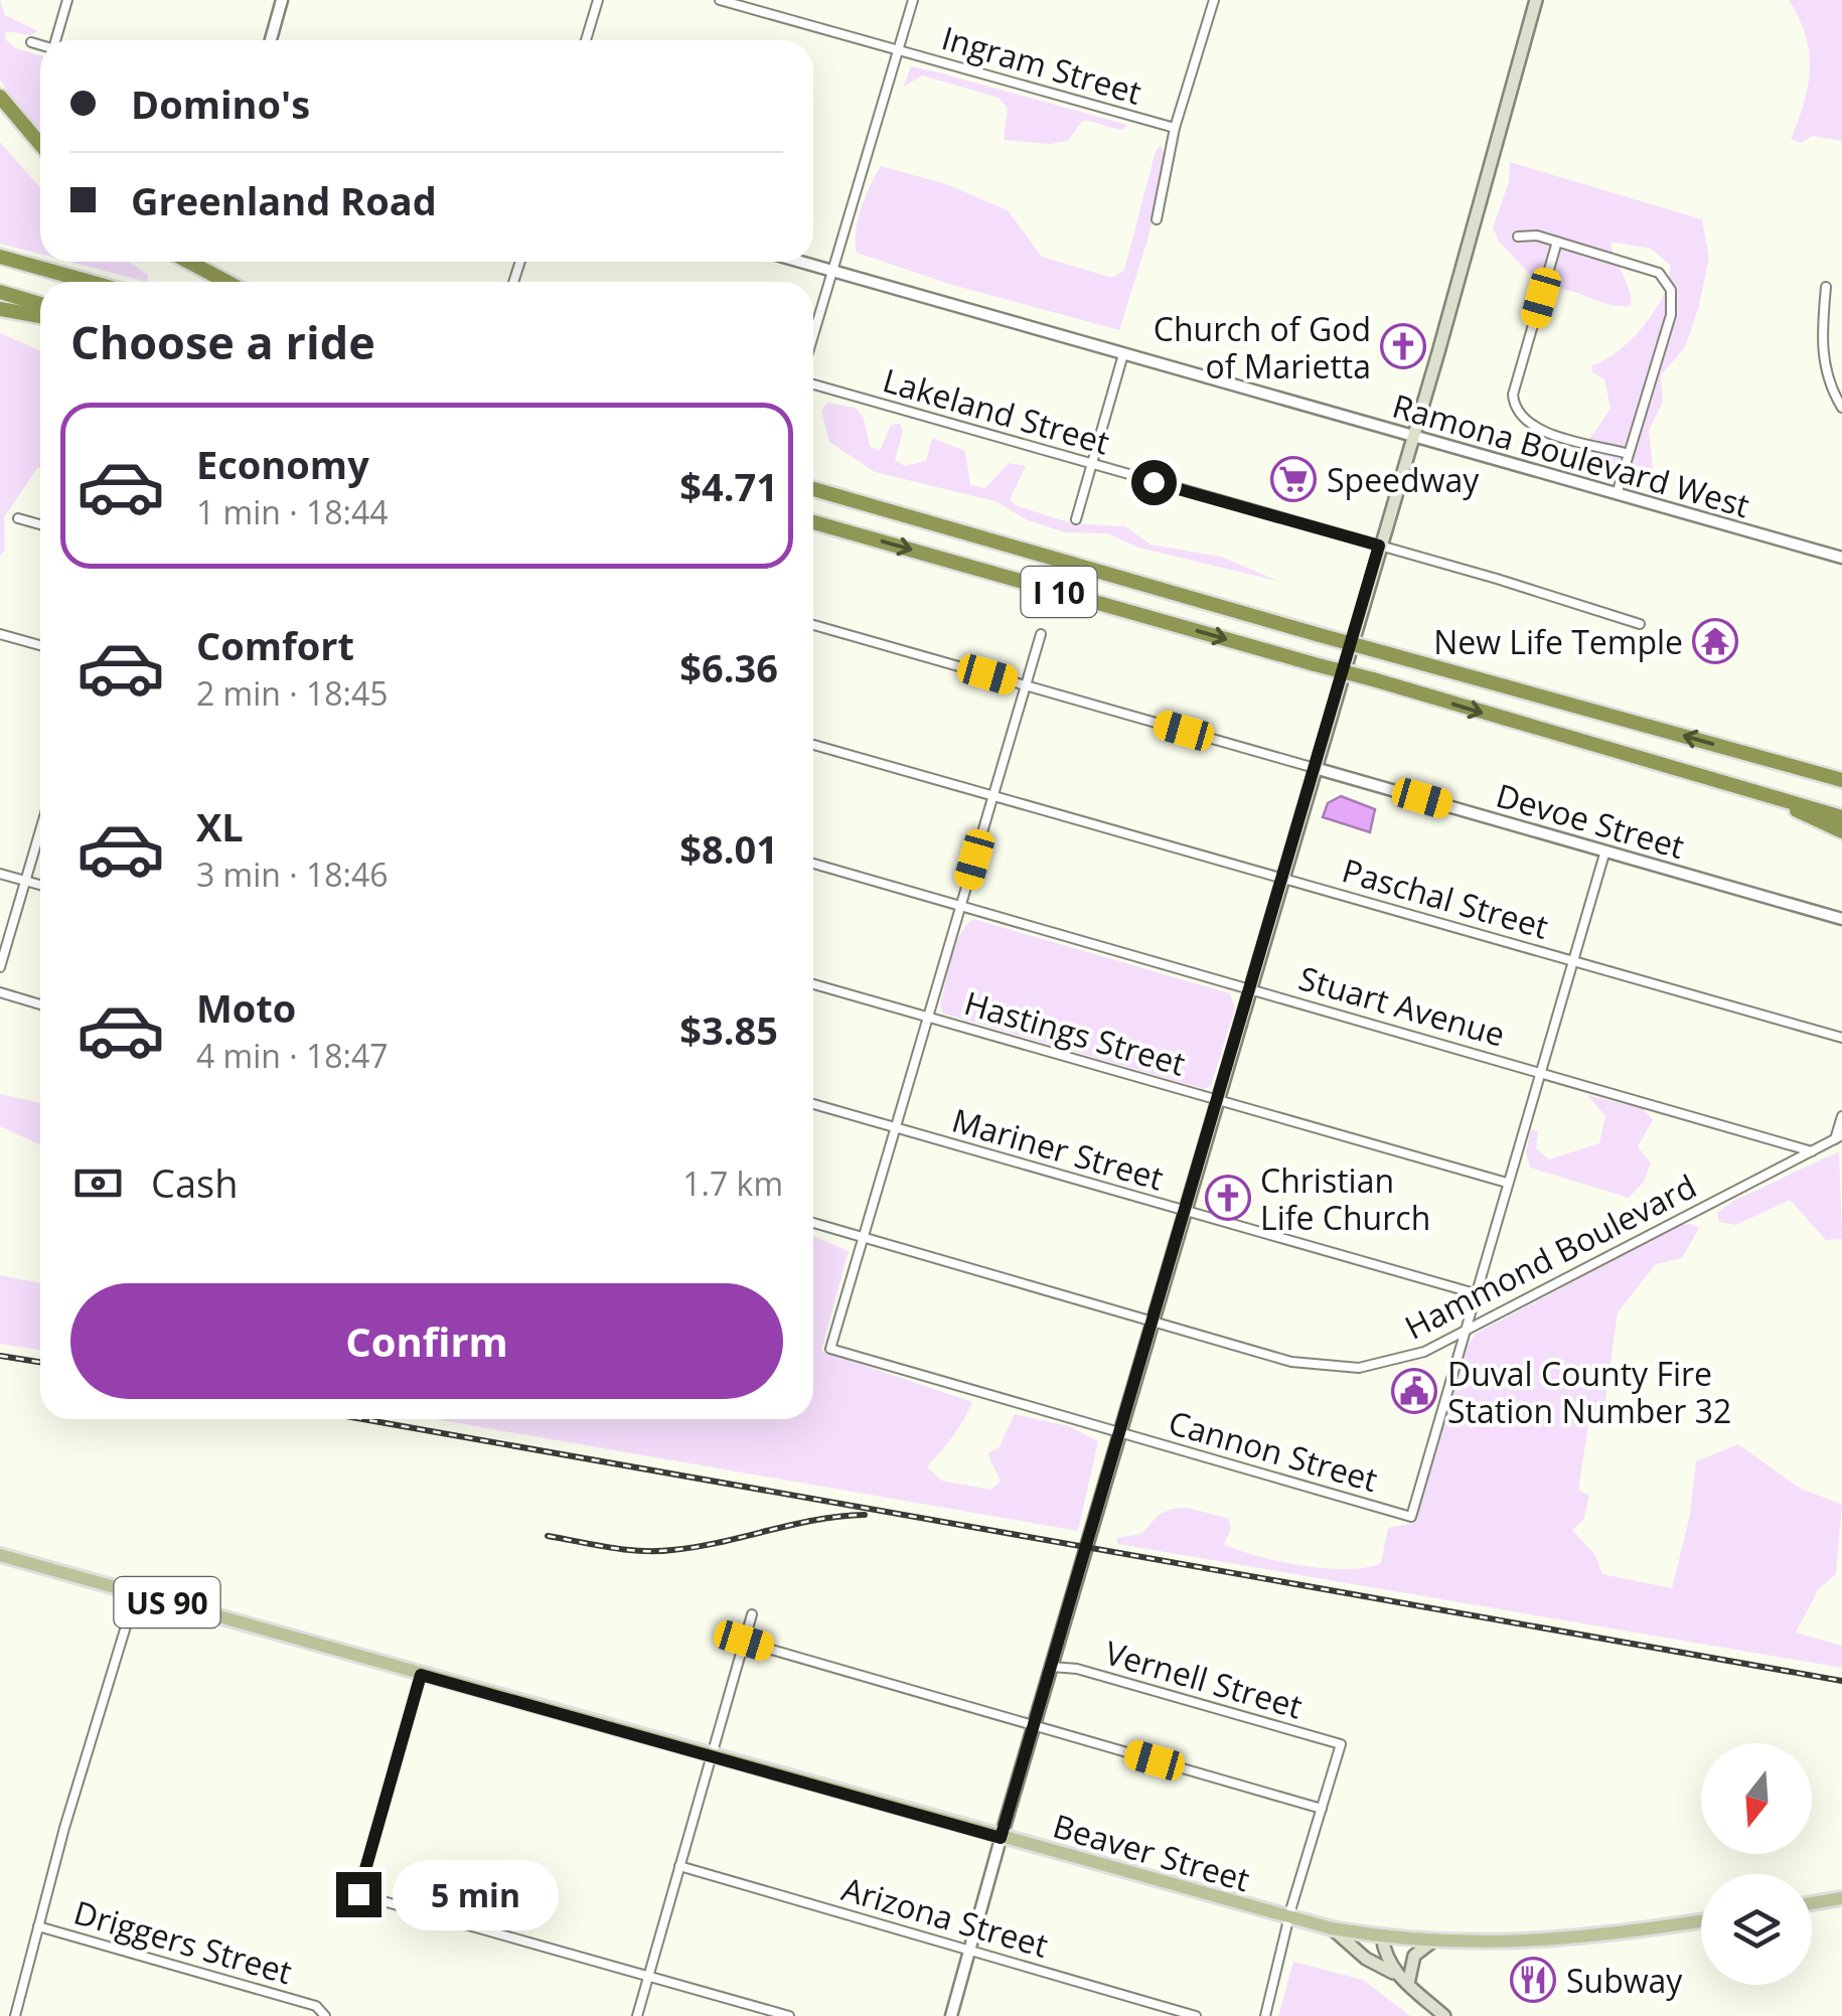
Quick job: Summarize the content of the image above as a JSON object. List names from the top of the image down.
{
  "streets": {
    "highway": ["I 10"],
    "main road": ["US 90", "Beaver Street"],
    "street": [
      "Ingram Street",
      "Lakeland Street",
      "Ramona Boulevard West",
      "Devoe Street",
      "Paschal Street",
      "Stuart Avenue",
      "Hastings Street",
      "Mariner Street",
      "Hammond Boulevard",
      "Cannon Street",
      "Vernell Street",
      "Arizona Street",
      "Driggers Street"
    ]
  },
  "crossings": [
    ["Stuart Avenue", "Hammond Boulevard"],
    ["Hammond Boulevard", "Cannon Street"]
  ],
  "places": {
    "church": ["Church of God of Marietta", "Christian Life Church"],
    "supermarket": ["Speedway"],
    "temple": ["New Life Temple"],
    "public building": ["Duval County Fire Station Number 32"],
    "restaurant": ["Subway"]
  },
  "north": "bottom",
  "page": {
    "banner": ["Domino's", "Greenland Road"],
    "heading": "Choose a ride",
    "list": [
      {
        "name": "Economy",
        "note": "1 min · 18:44",
        "value": "$4.71"
      },
      {
        "name": "Comfort",
        "note": "2 min · 18:45",
        "value": "$6.36"
      },
      {
        "name": "XL",
        "note": "3 min · 18:46",
        "value": "$8.01"
      },
      {
        "name": "Moto",
        "note": "4 min · 18:47",
        "value": "$3.85"
      }
    ],
    "pay": ["Cash", "1.7 km"],
    "buttons": "Confirm",
    "bubble": "5 min"
  }
}
